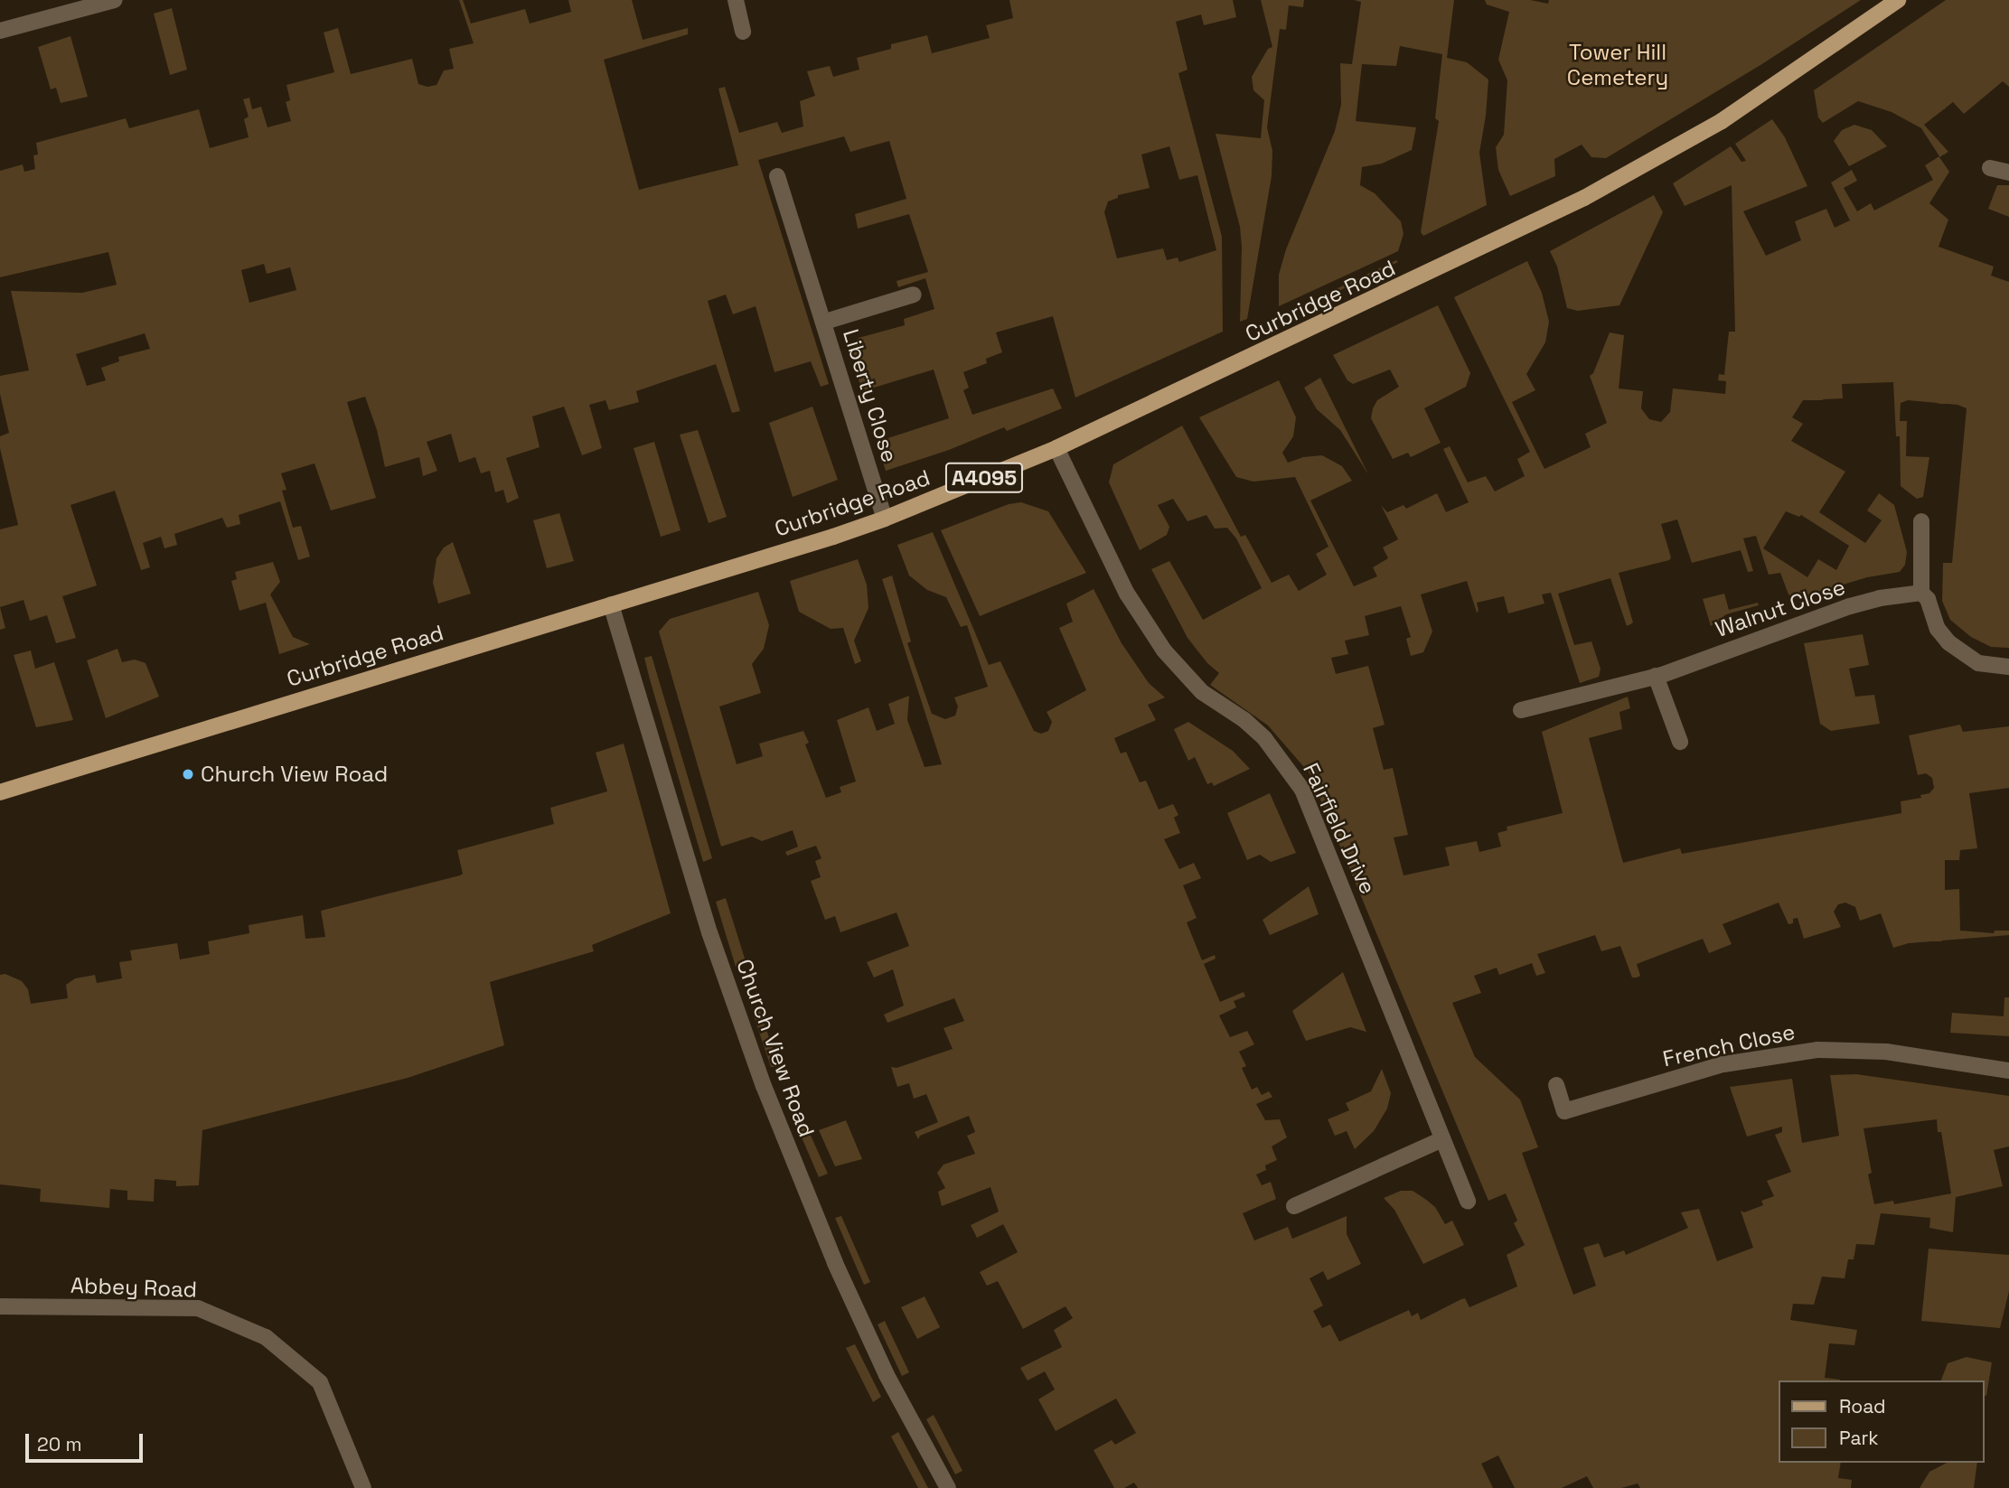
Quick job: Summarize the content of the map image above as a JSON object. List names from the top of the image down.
{
  "streets": {
    "main road": ["Curbridge Road", "A4095"],
    "street": [
      "Liberty Close",
      "Walnut Close",
      "Fairfield Drive",
      "French Close",
      "Church View Road",
      "Abbey Road"
    ]
  },
  "crossings": [
    ["Curbridge Road", "Liberty Close"],
    ["Curbridge Road", "Fairfield Drive"],
    ["Curbridge Road", "Church View Road"]
  ],
  "parks": ["Tower Hill Cemetery"],
  "places": ["Church View Road"],
  "legend": ["Road", "Park"],
  "scale_bar": "20 m"
}
